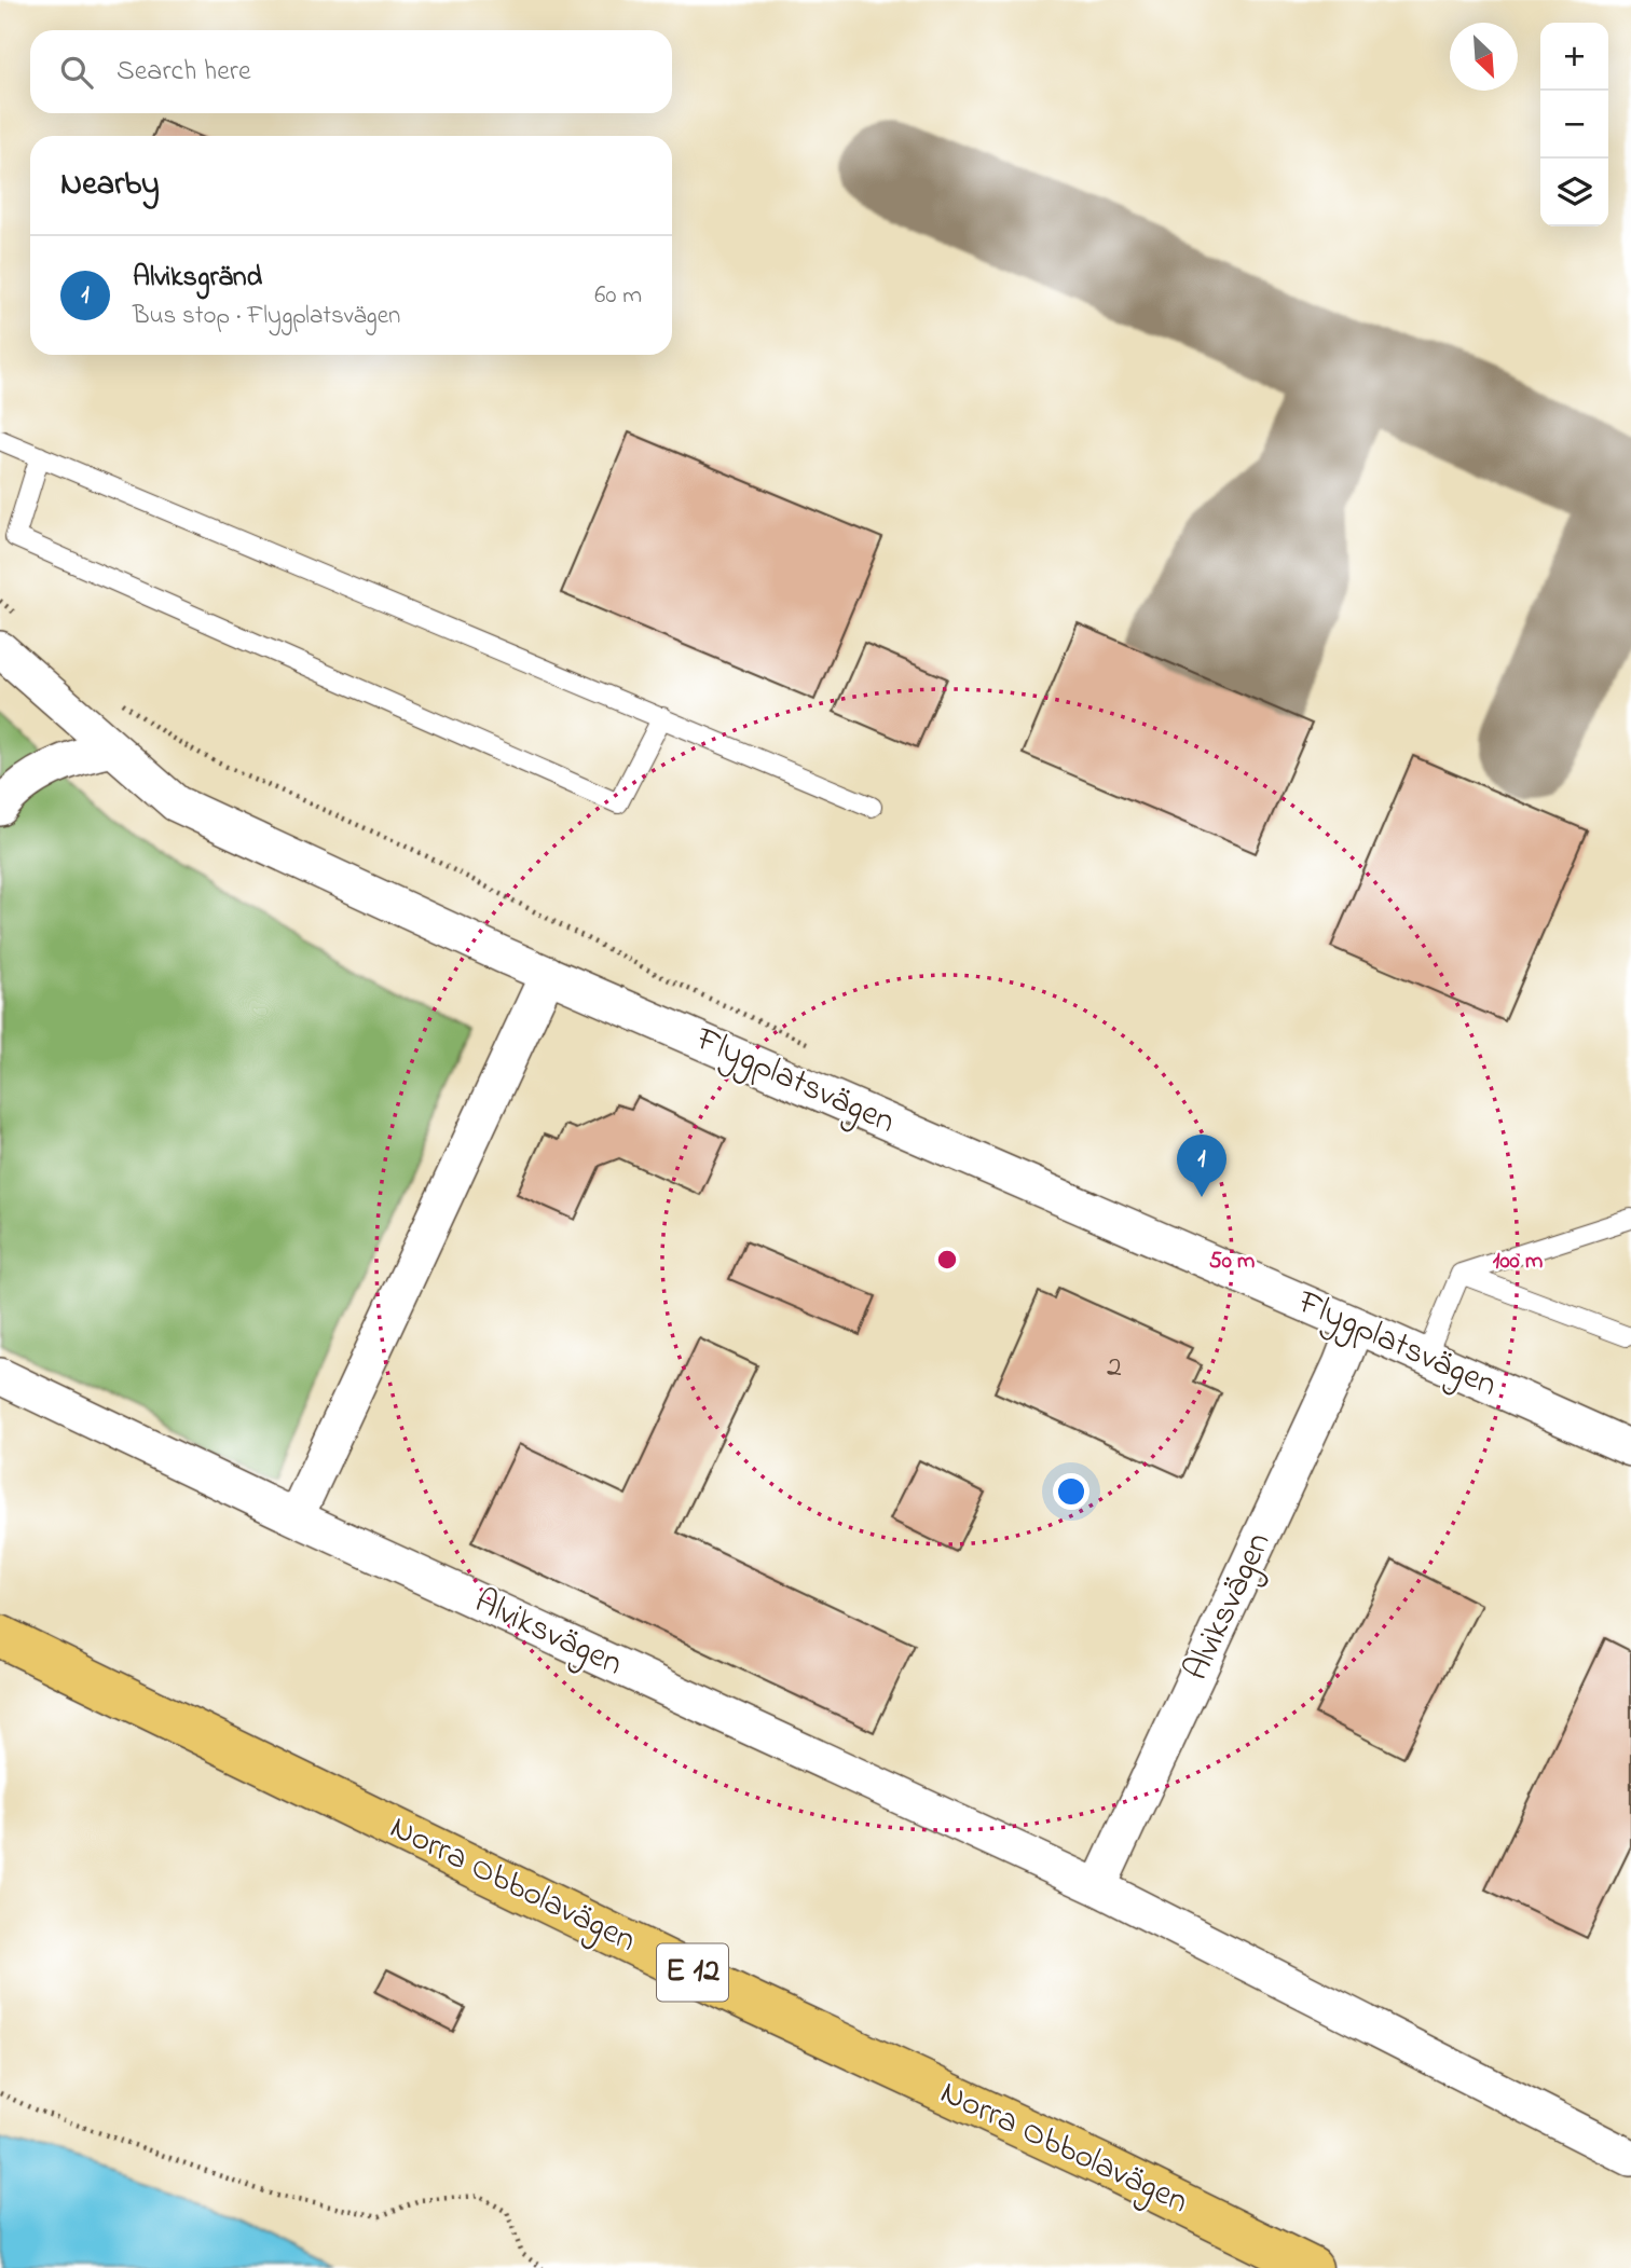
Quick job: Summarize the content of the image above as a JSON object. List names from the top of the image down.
{
  "streets": {
    "highway": ["Norra Obbolavägen", "E 12"],
    "street": ["Flygplatsvägen", "Alviksvägen"]
  },
  "crossings": [
    ["Flygplatsvägen", "Alviksvägen"]
  ],
  "house_numbers": ["2"],
  "north": "bottom right",
  "page": {
    "map_buttons": ["+", "−"],
    "search": "Search here",
    "heading": "Nearby",
    "list": [
      {
        "mark": "1",
        "name": "Alviksgränd",
        "note": "Bus stop · Flygplatsvägen",
        "value": "60 m"
      }
    ],
    "pins": "1"
  },
  "rings": ["50 m", "100 m"]
}
